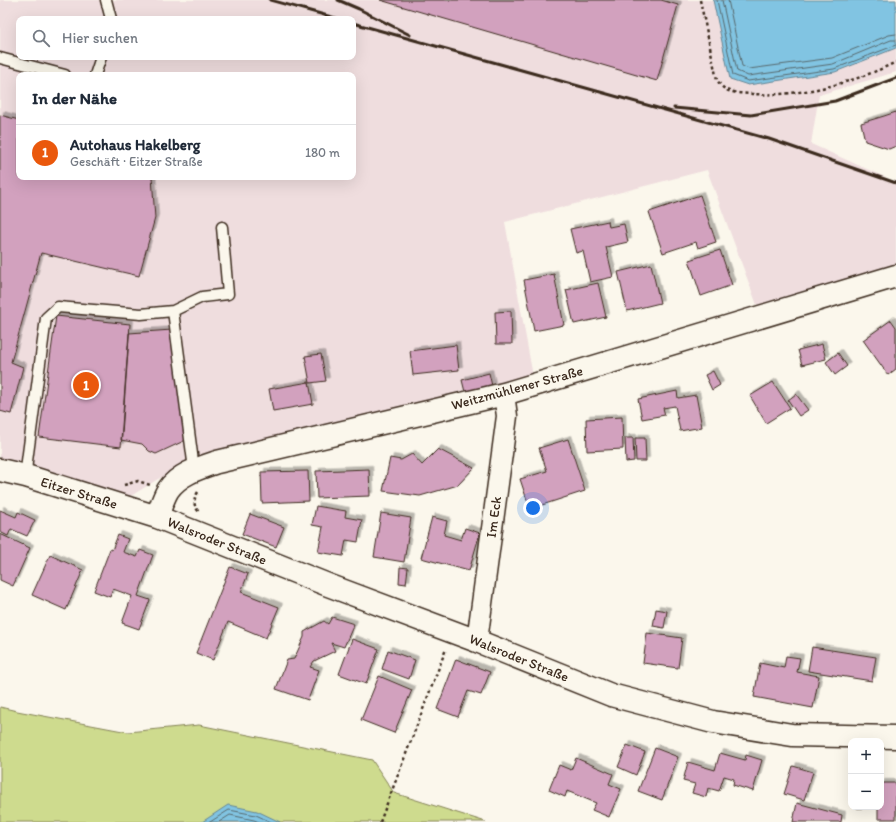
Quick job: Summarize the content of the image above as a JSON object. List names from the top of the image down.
{
  "streets": {
    "main road": ["Weitzmühlener Straße", "Eitzer Straße", "Walsroder Straße"],
    "street": ["Im Eck"]
  },
  "crossings": [
    ["Weitzmühlener Straße", "Eitzer Straße"],
    ["Weitzmühlener Straße", "Im Eck"],
    ["Weitzmühlener Straße", "Walsroder Straße"],
    ["Eitzer Straße", "Walsroder Straße"],
    ["Im Eck", "Walsroder Straße"]
  ],
  "page": {
    "search": "Hier suchen",
    "heading": "In der Nähe",
    "list": [
      {
        "mark": "1",
        "name": "Autohaus Hakelberg",
        "note": "Geschäft · Eitzer Straße",
        "value": "180 m"
      }
    ],
    "pins": "1",
    "map_buttons": ["+", "−"]
  }
}
